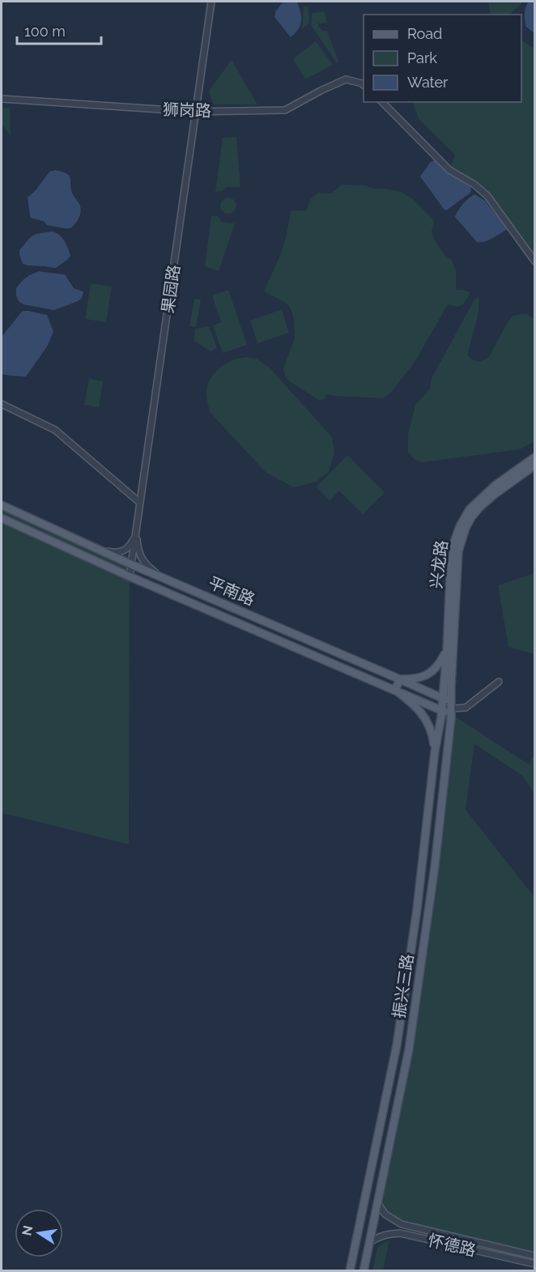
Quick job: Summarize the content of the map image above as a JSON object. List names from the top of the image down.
{
  "streets": {
    "main road": ["兴龙路", "平南路", "振兴三路"],
    "street": ["狮岗路", "果园路", "怀德路"]
  },
  "crossings": [
    ["狮岗路", "果园路"],
    ["果园路", "平南路"],
    ["兴龙路", "平南路"],
    ["兴龙路", "振兴三路"],
    ["平南路", "振兴三路"],
    ["振兴三路", "怀德路"]
  ],
  "legend": ["Road", "Park", "Water"],
  "scale_bar": "100 m",
  "north": "left"
}
